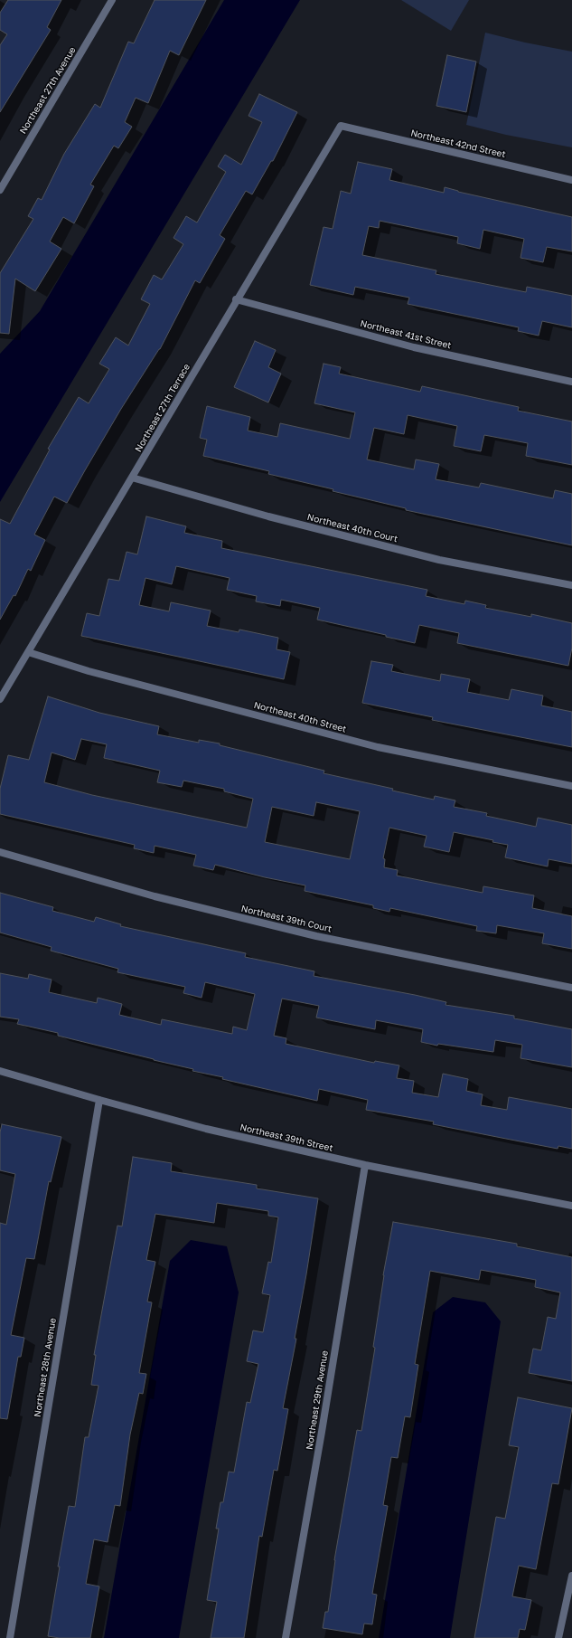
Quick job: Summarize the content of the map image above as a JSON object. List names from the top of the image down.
{
  "streets": {
    "street": [
      "Northeast 27th Avenue",
      "Northeast 42nd Street",
      "Northeast 41st Street",
      "Northeast 27th Terrace",
      "Northeast 40th Court",
      "Northeast 40th Street",
      "Northeast 39th Court",
      "Northeast 39th Street",
      "Northeast 28th Avenue",
      "Northeast 29th Avenue"
    ]
  },
  "crossings": [
    ["Northeast 42nd Street", "Northeast 27th Terrace"],
    ["Northeast 41st Street", "Northeast 27th Terrace"],
    ["Northeast 27th Terrace", "Northeast 40th Court"],
    ["Northeast 27th Terrace", "Northeast 40th Street"],
    ["Northeast 39th Street", "Northeast 28th Avenue"],
    ["Northeast 39th Street", "Northeast 29th Avenue"]
  ]
}
